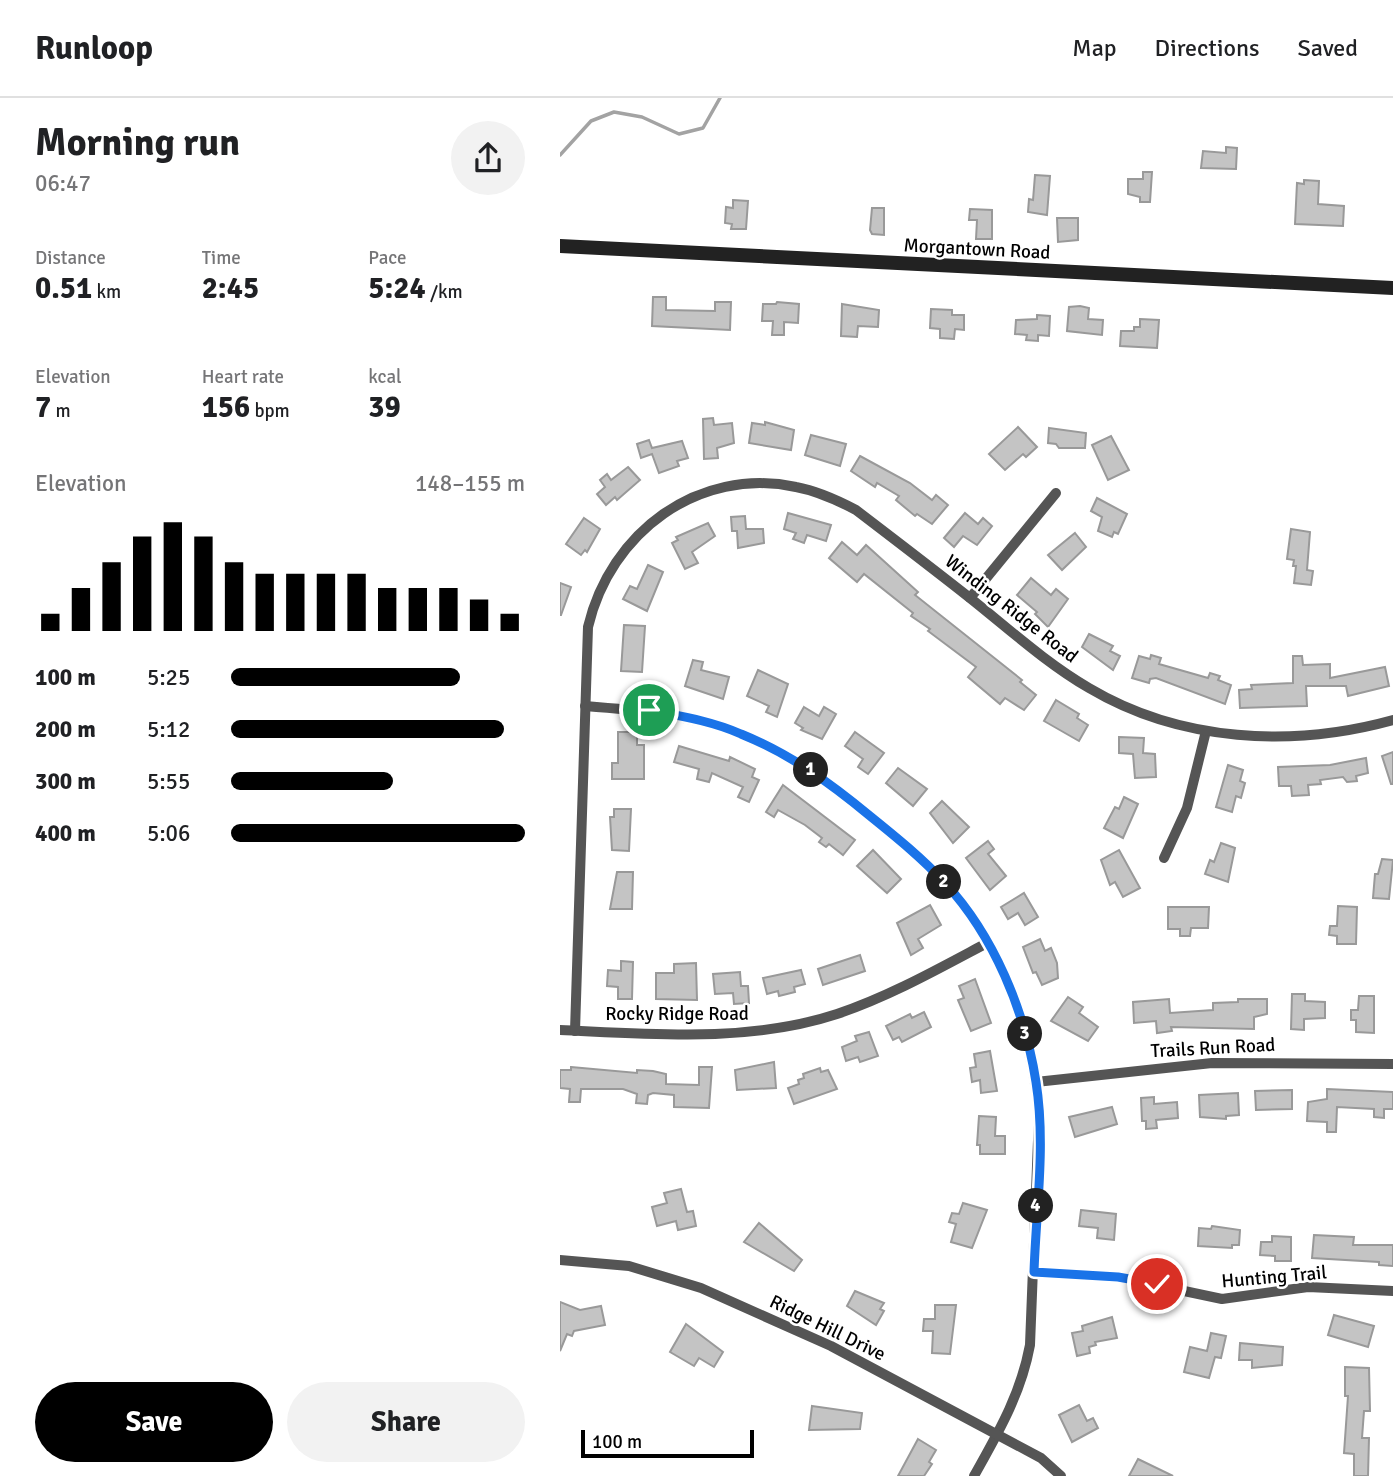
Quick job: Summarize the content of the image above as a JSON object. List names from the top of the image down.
{
  "streets": {
    "main road": ["Morgantown Road"],
    "street": [
      "Winding Ridge Road",
      "Rocky Ridge Road",
      "Trails Run Road",
      "Hunting Trail",
      "Ridge Hill Drive"
    ]
  },
  "crossings": [
    ["Winding Ridge Road", "Rocky Ridge Road"]
  ],
  "scale_bar": "100 m",
  "page": {
    "header": "Runloop",
    "nav": ["Map", "Directions", "Saved"],
    "heading": ["Morning run", "06:47"],
    "stats": [
      ["Distance", "0.51 km"],
      ["Time", "2:45"],
      ["Pace", "5:24 /km"],
      ["Elevation", "7 m"],
      ["Heart rate", "156 bpm"],
      ["kcal", "39"]
    ],
    "chart": ["Elevation", "148–155 m"],
    "list": [
      {
        "name": "100 m",
        "note": "5:25"
      },
      {
        "name": "200 m",
        "note": "5:12"
      },
      {
        "name": "300 m",
        "note": "5:55"
      },
      {
        "name": "400 m",
        "note": "5:06"
      }
    ],
    "pins": [
      "1",
      "2",
      "3",
      "4"
    ],
    "buttons": ["Save", "Share"],
    "scale": "100 m"
  }
}
